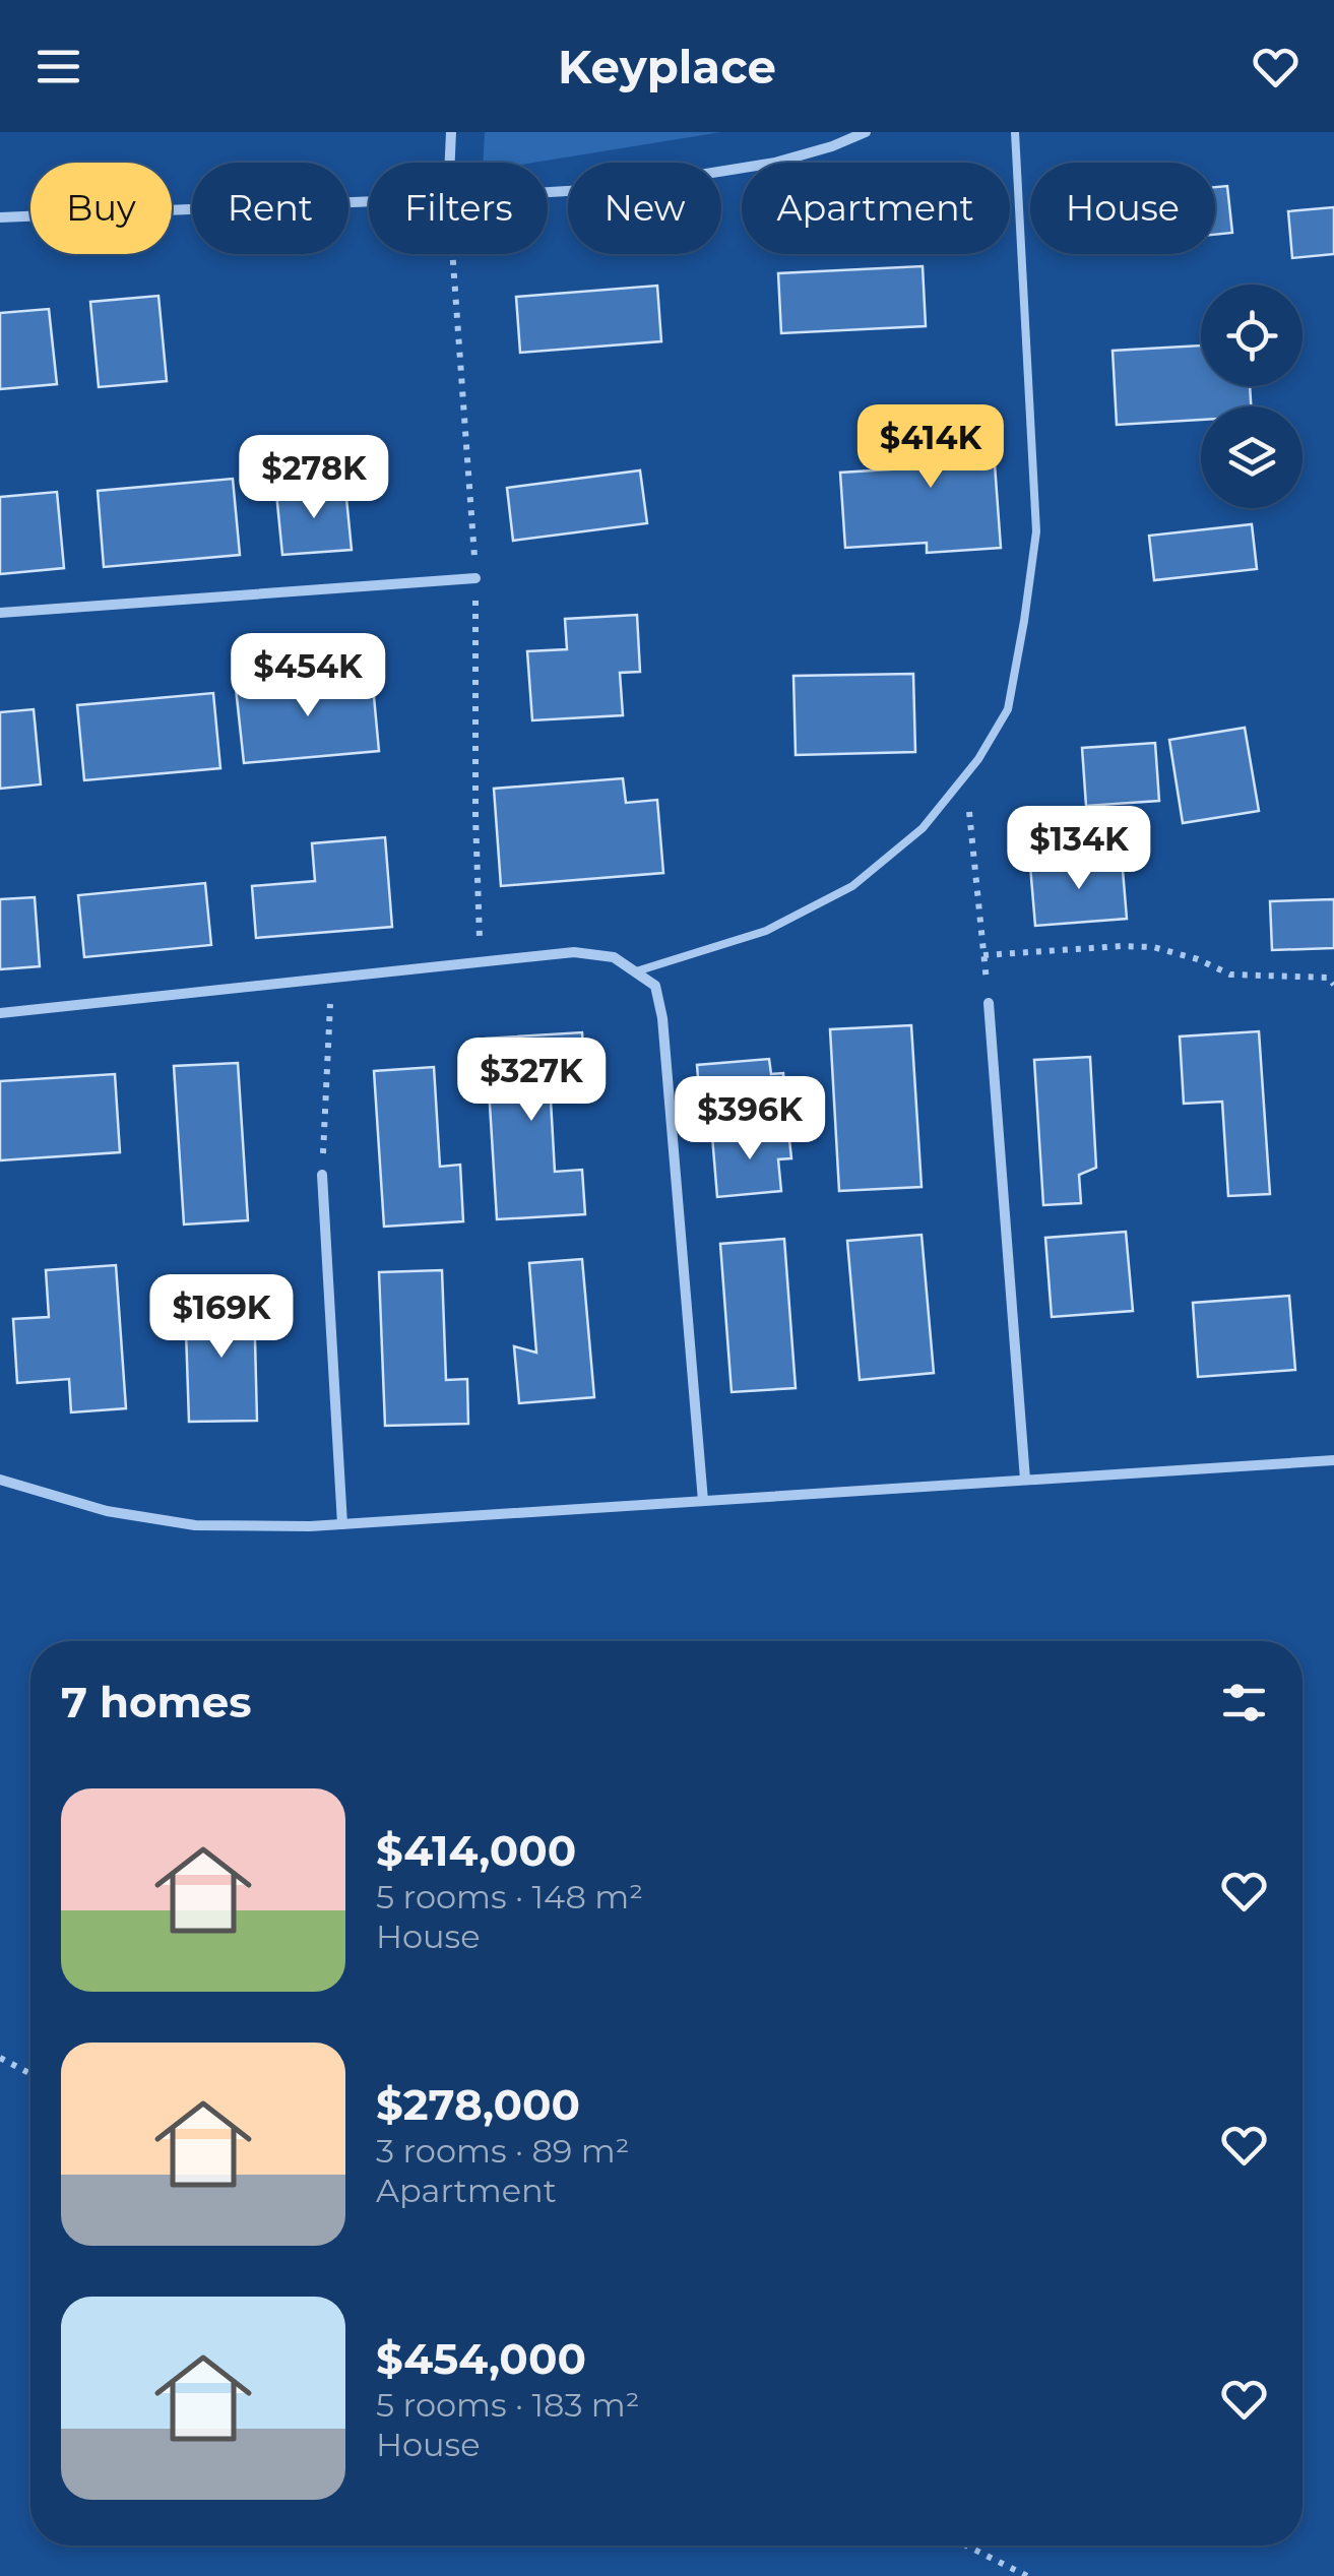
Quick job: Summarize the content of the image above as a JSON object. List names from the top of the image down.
{
  "page": {
    "header": "Keyplace",
    "chip": [
      "Buy",
      "Rent",
      "Filters",
      "New",
      "Apartment",
      "House"
    ],
    "price": [
      "$414K",
      "$278K",
      "$454K",
      "$134K",
      "$327K",
      "$396K",
      "$169K"
    ],
    "heading": "7 homes",
    "list": [
      {
        "name": "$414,000",
        "note": "5 rooms · 148 m² · House"
      },
      {
        "name": "$278,000",
        "note": "3 rooms · 89 m² · Apartment"
      },
      {
        "name": "$454,000",
        "note": "5 rooms · 183 m² · House"
      }
    ]
  }
}
